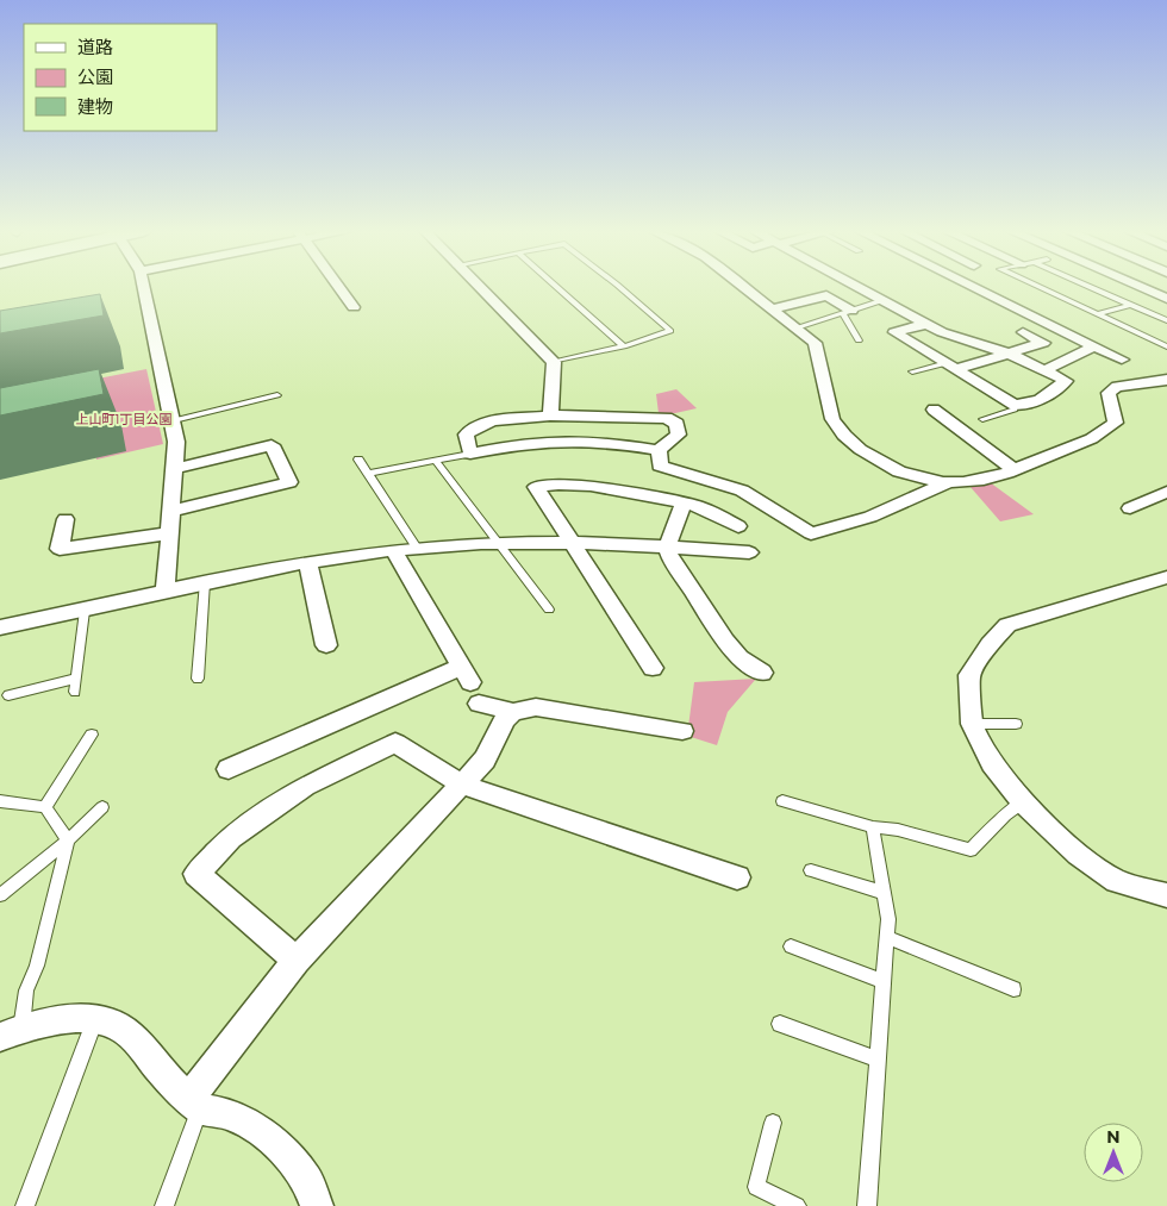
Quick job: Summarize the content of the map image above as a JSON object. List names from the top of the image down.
{
  "parks": ["上山町1丁目公園"],
  "legend": ["道路", "公園", "建物"],
  "north": "top"
}
